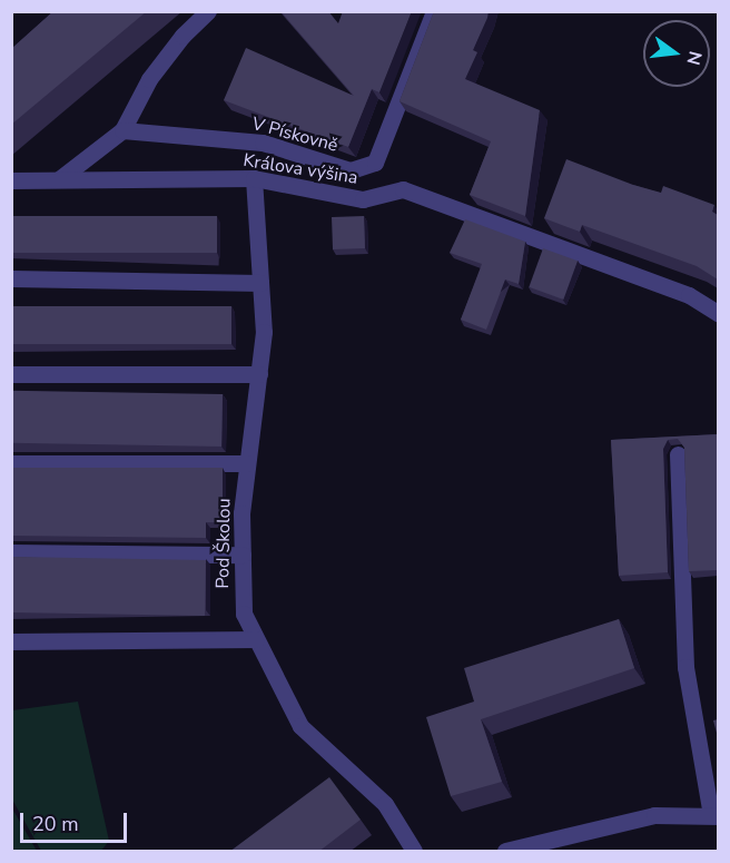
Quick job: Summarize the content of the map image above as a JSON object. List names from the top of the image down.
{
  "streets": {
    "street": ["V Pískovně", "Králova výšina", "Pod Školou"]
  },
  "crossings": [
    ["Králova výšina", "Pod Školou"]
  ],
  "scale_bar": "20 m",
  "north": "right"
}
